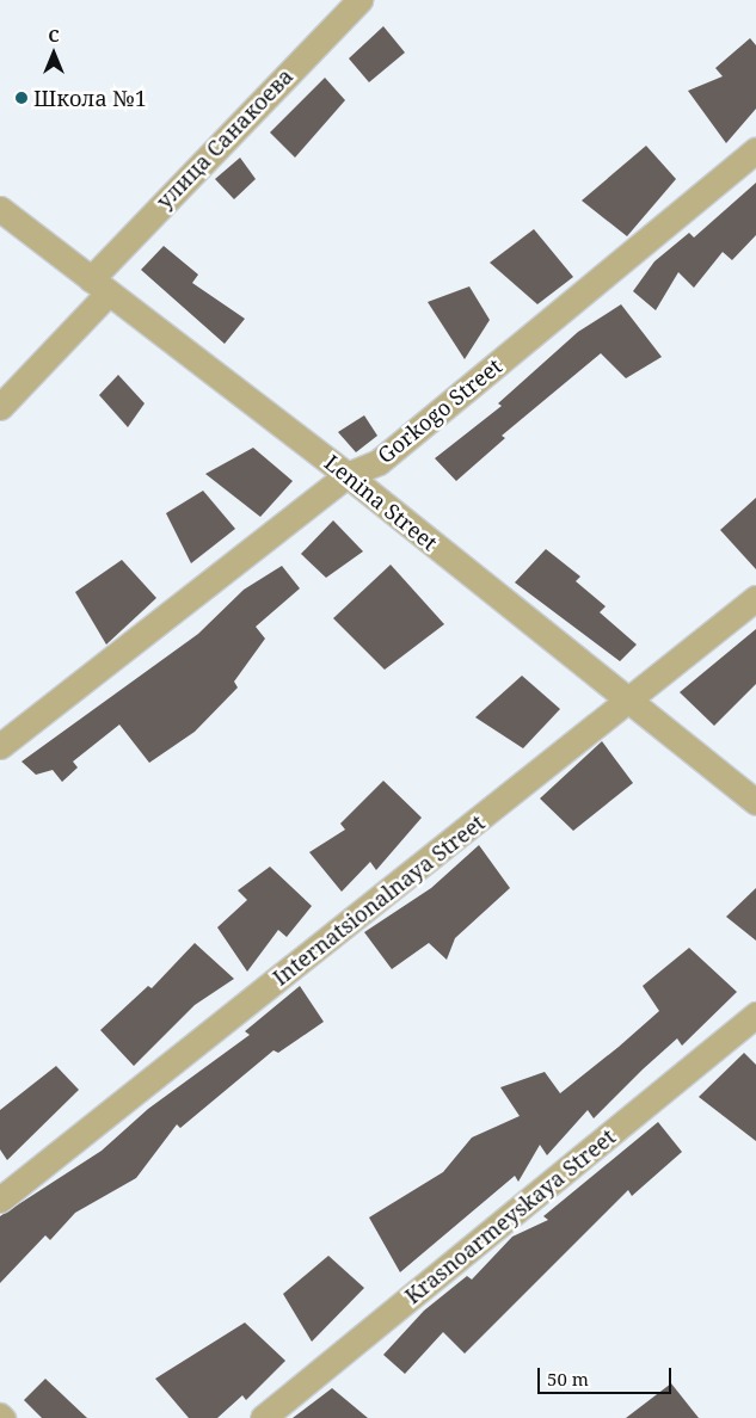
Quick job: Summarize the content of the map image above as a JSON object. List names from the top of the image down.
{
  "streets": {
    "street": [
      "улица Санакоева",
      "Gorkogo Street",
      "Lenina Street",
      "Internatsionalnaya Street",
      "Krasnoarmeyskaya Street"
    ]
  },
  "crossings": [
    ["улица Санакоева", "Lenina Street"],
    ["Gorkogo Street", "Lenina Street"],
    ["Lenina Street", "Internatsionalnaya Street"]
  ],
  "places": ["Школа №1"],
  "scale_bar": "50 m",
  "north": "top"
}
